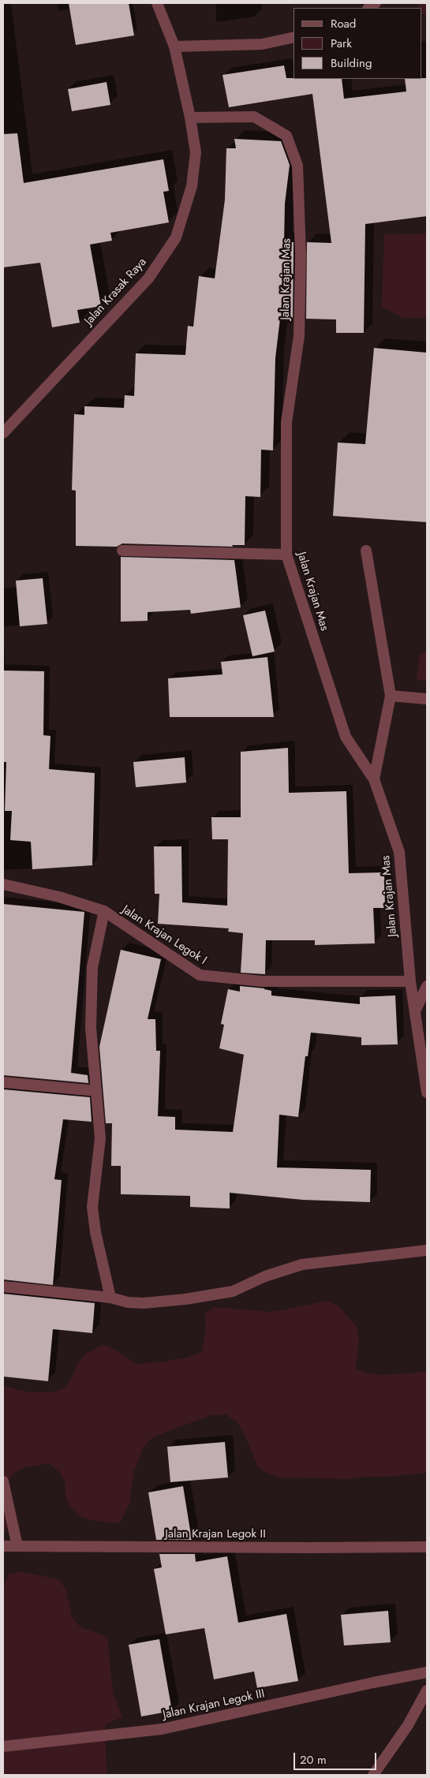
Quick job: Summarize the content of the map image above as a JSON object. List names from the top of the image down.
{
  "streets": {
    "street": [
      "Jalan Krajan Mas",
      "Jalan Krasak Raya",
      "Jalan Krajan Legok I",
      "Jalan Krajan Legok II",
      "Jalan Krajan Legok III"
    ]
  },
  "crossings": [
    ["Jalan Krajan Mas", "Jalan Krasak Raya"],
    ["Jalan Krajan Mas", "Jalan Krajan Legok I"]
  ],
  "legend": ["Road", "Park", "Building"],
  "scale_bar": "20 m"
}
